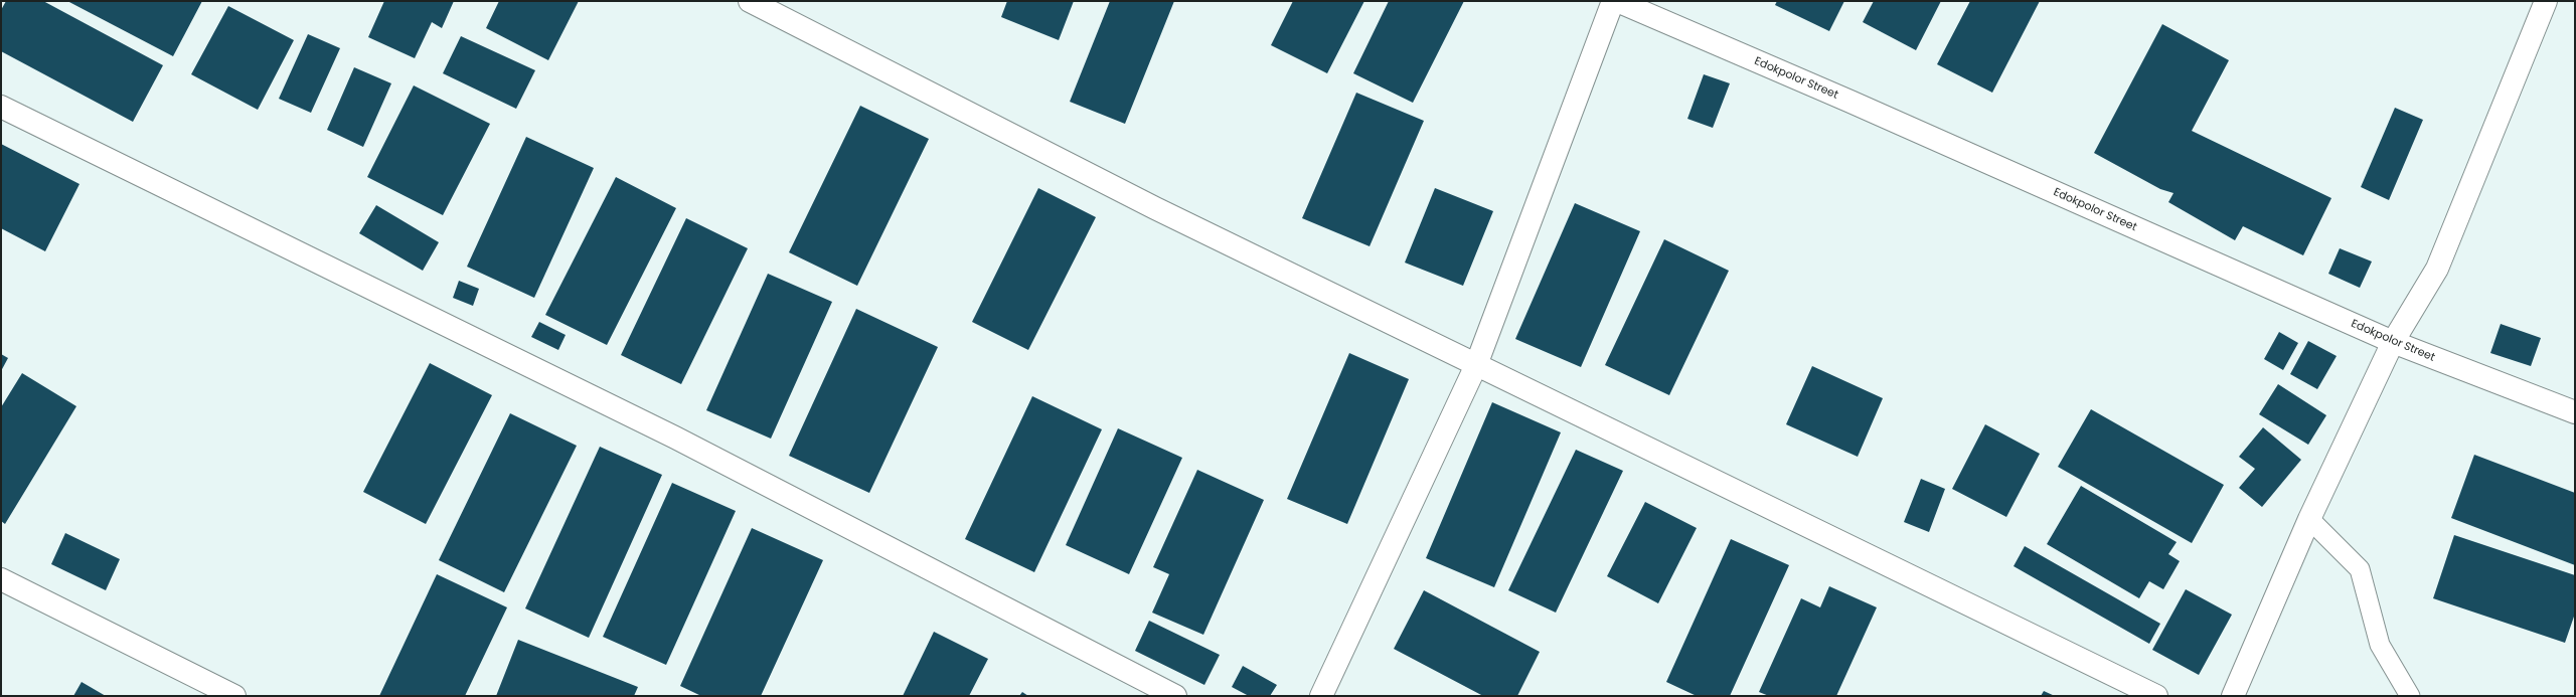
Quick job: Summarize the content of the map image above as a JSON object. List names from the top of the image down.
{
  "streets": {
    "street": ["Edokpolor Street"]
  }
}
